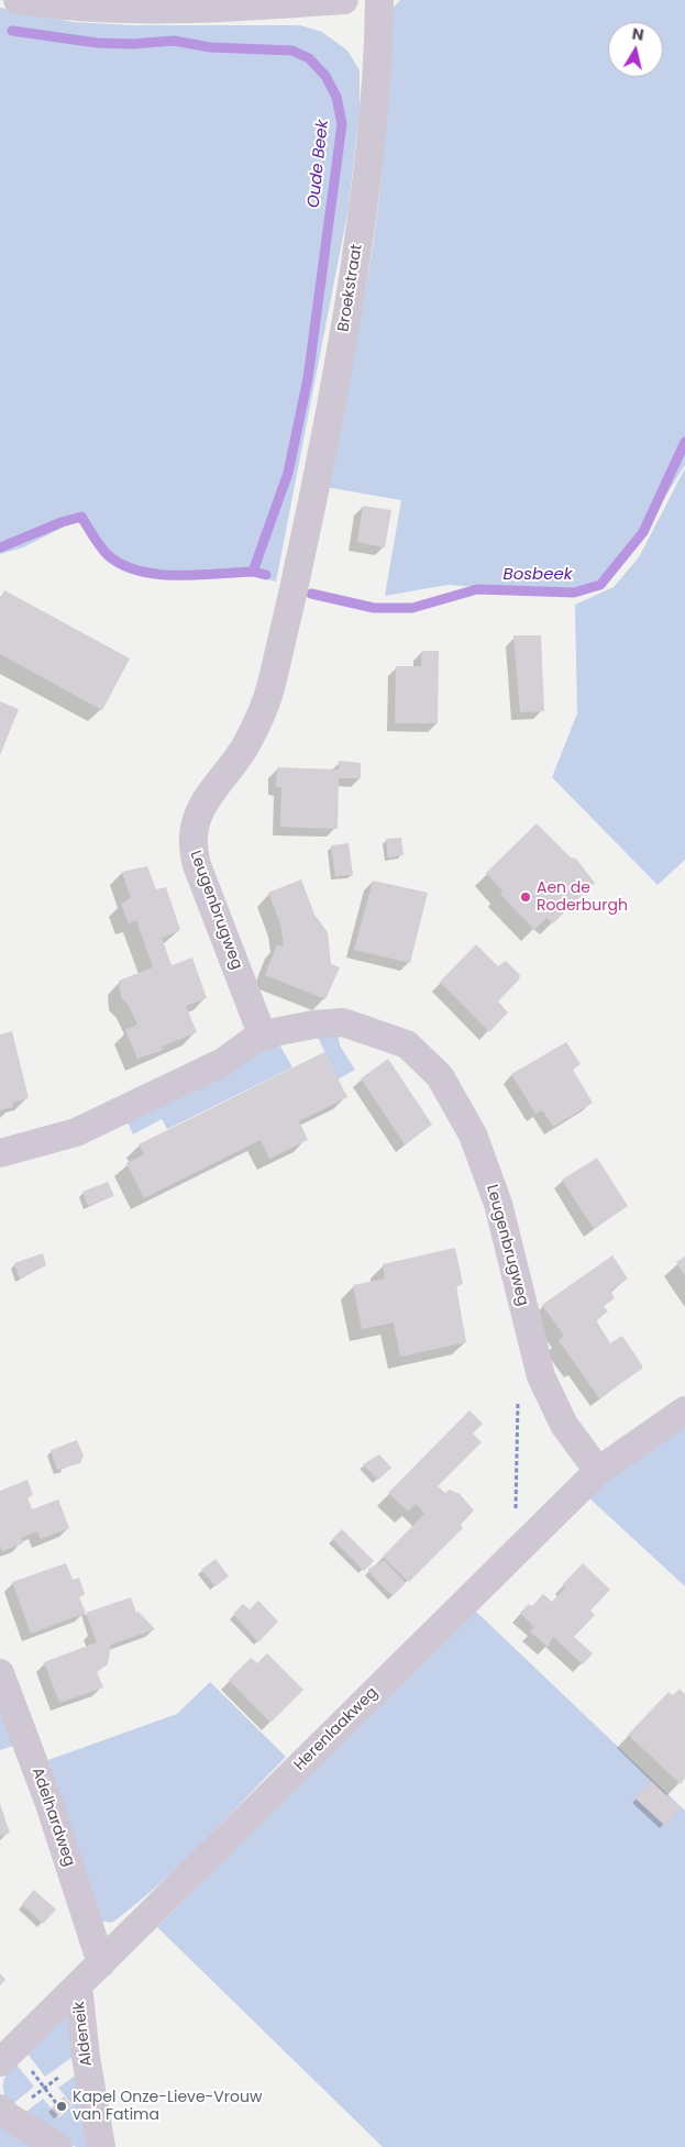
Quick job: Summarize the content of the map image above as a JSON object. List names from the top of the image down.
{
  "streets": {
    "street": [
      "Broekstraat",
      "Leugenbrugweg",
      "Herenlaakweg",
      "Adelhardweg",
      "Aldeneik"
    ]
  },
  "crossings": [
    ["Broekstraat", "Leugenbrugweg"],
    ["Leugenbrugweg", "Herenlaakweg"],
    ["Herenlaakweg", "Adelhardweg"],
    ["Herenlaakweg", "Aldeneik"]
  ],
  "water": ["Oude Beek", "Bosbeek"],
  "places": ["Aen de Roderburgh", "Kapel Onze-Lieve-Vrouw van Fatima"],
  "north": "top"
}
